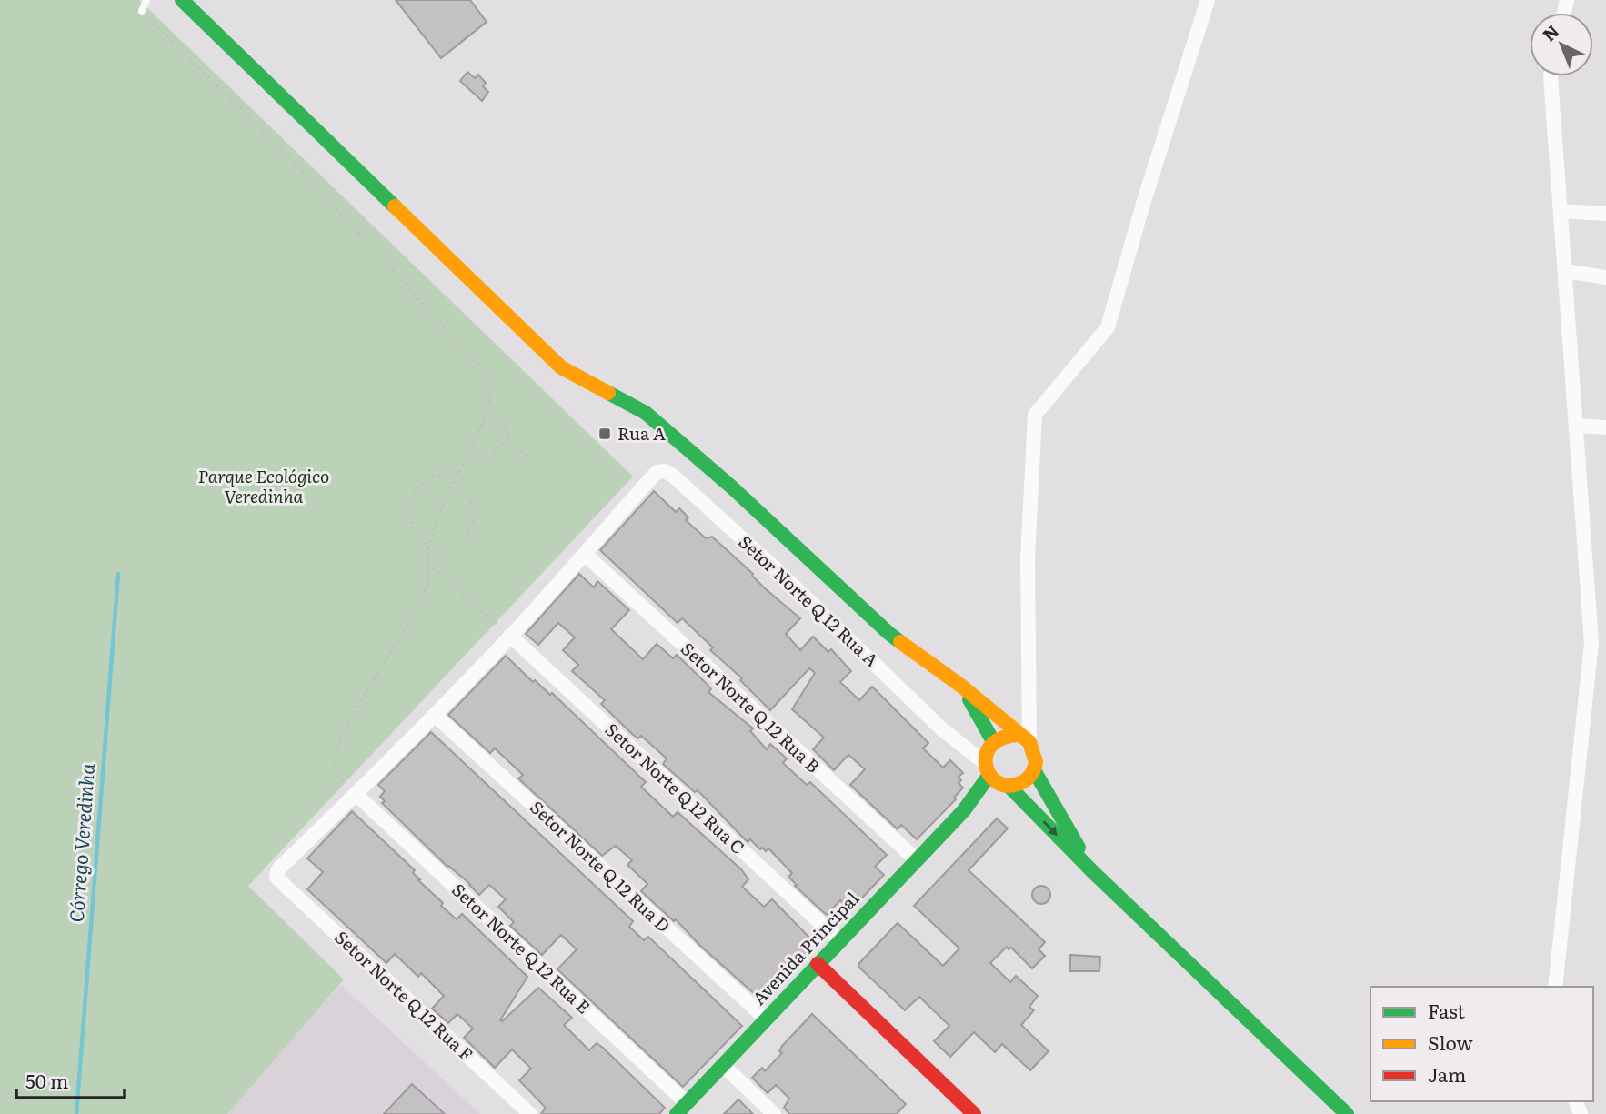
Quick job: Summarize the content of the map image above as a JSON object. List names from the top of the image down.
{
  "streets": {
    "street": [
      "Setor Norte Q 12 Rua A",
      "Setor Norte Q 12 Rua B",
      "Setor Norte Q 12 Rua C",
      "Setor Norte Q 12 Rua D",
      "Setor Norte Q 12 Rua E",
      "Avenida Principal",
      "Setor Norte Q 12 Rua F"
    ]
  },
  "crossings": [
    ["Setor Norte Q 12 Rua A", "Setor Norte Q 12 Rua B"],
    ["Setor Norte Q 12 Rua A", "Avenida Principal"],
    ["Setor Norte Q 12 Rua B", "Avenida Principal"],
    ["Setor Norte Q 12 Rua C", "Avenida Principal"],
    ["Setor Norte Q 12 Rua D", "Avenida Principal"],
    ["Setor Norte Q 12 Rua E", "Avenida Principal"],
    ["Setor Norte Q 12 Rua E", "Setor Norte Q 12 Rua F"]
  ],
  "water": ["Córrego Veredinha"],
  "parks": ["Parque Ecológico Veredinha"],
  "places": {
    "transit": ["Rua A"]
  },
  "legend": ["Fast", "Slow", "Jam"],
  "scale_bar": "50 m",
  "north": "top left"
}
